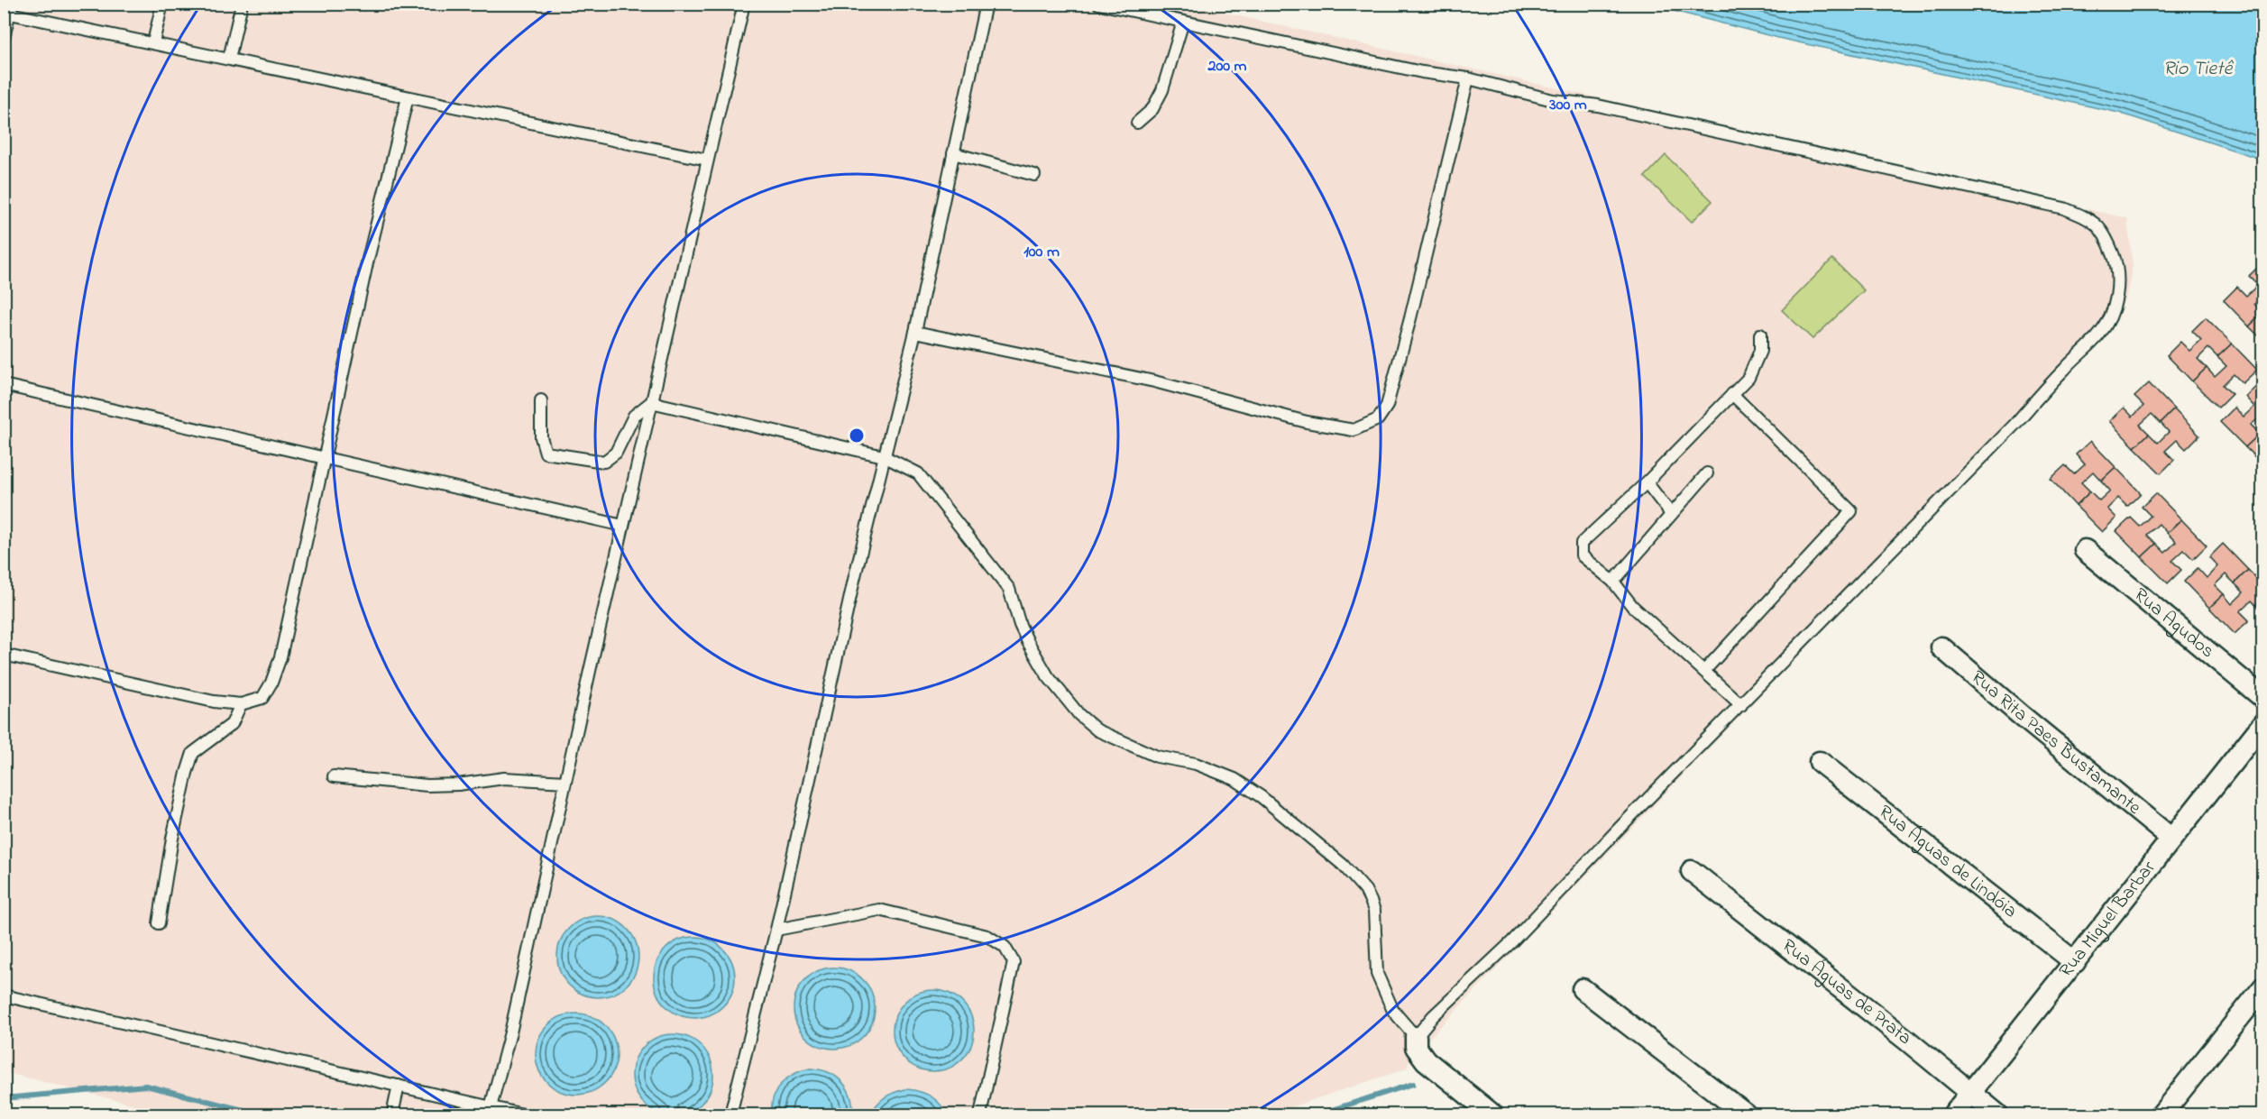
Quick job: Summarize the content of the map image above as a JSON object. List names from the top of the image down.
{
  "streets": {
    "street": [
      "Rua Agudos",
      "Rua Rita Paes Bustamante",
      "Rua Águas de Lindóia",
      "Rua Miguel Barbar",
      "Rua Águas de Prata"
    ]
  },
  "crossings": [
    ["Rua Rita Paes Bustamante", "Rua Miguel Barbar"],
    ["Rua Águas de Lindóia", "Rua Miguel Barbar"],
    ["Rua Miguel Barbar", "Rua Águas de Prata"]
  ],
  "water": ["Rio Tietê"],
  "rings": ["200 m", "300 m", "100 m"]
}
